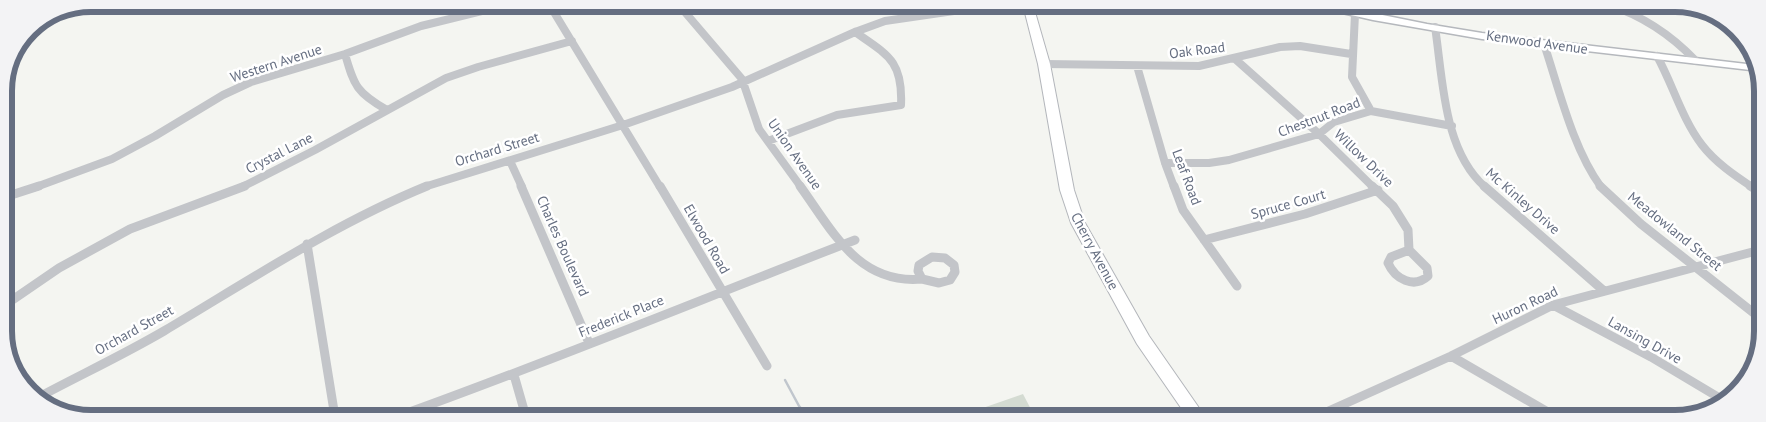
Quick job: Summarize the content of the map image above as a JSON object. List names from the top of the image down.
{
  "streets": {
    "main road": ["Kenwood Avenue", "Cherry Avenue"],
    "street": [
      "Oak Road",
      "Western Avenue",
      "Chestnut Road",
      "Orchard Street",
      "Crystal Lane",
      "Union Avenue",
      "Willow Drive",
      "Leaf Road",
      "Mc Kinley Drive",
      "Spruce Court",
      "Meadowland Street",
      "Elwood Road",
      "Charles Boulevard",
      "Huron Road",
      "Frederick Place",
      "Lansing Drive"
    ]
  },
  "crossings": [
    ["Kenwood Avenue", "Mc Kinley Drive"],
    ["Kenwood Avenue", "Meadowland Street"],
    ["Oak Road", "Willow Drive"],
    ["Oak Road", "Leaf Road"],
    ["Oak Road", "Cherry Avenue"],
    ["Chestnut Road", "Willow Drive"],
    ["Chestnut Road", "Leaf Road"],
    ["Chestnut Road", "Mc Kinley Drive"],
    ["Orchard Street", "Union Avenue"],
    ["Orchard Street", "Elwood Road"],
    ["Orchard Street", "Charles Boulevard"],
    ["Crystal Lane", "Elwood Road"],
    ["Union Avenue", "Frederick Place"],
    ["Willow Drive", "Spruce Court"],
    ["Leaf Road", "Spruce Court"],
    ["Mc Kinley Drive", "Huron Road"],
    ["Meadowland Street", "Huron Road"],
    ["Elwood Road", "Frederick Place"],
    ["Charles Boulevard", "Frederick Place"],
    ["Huron Road", "Lansing Drive"]
  ]
}
